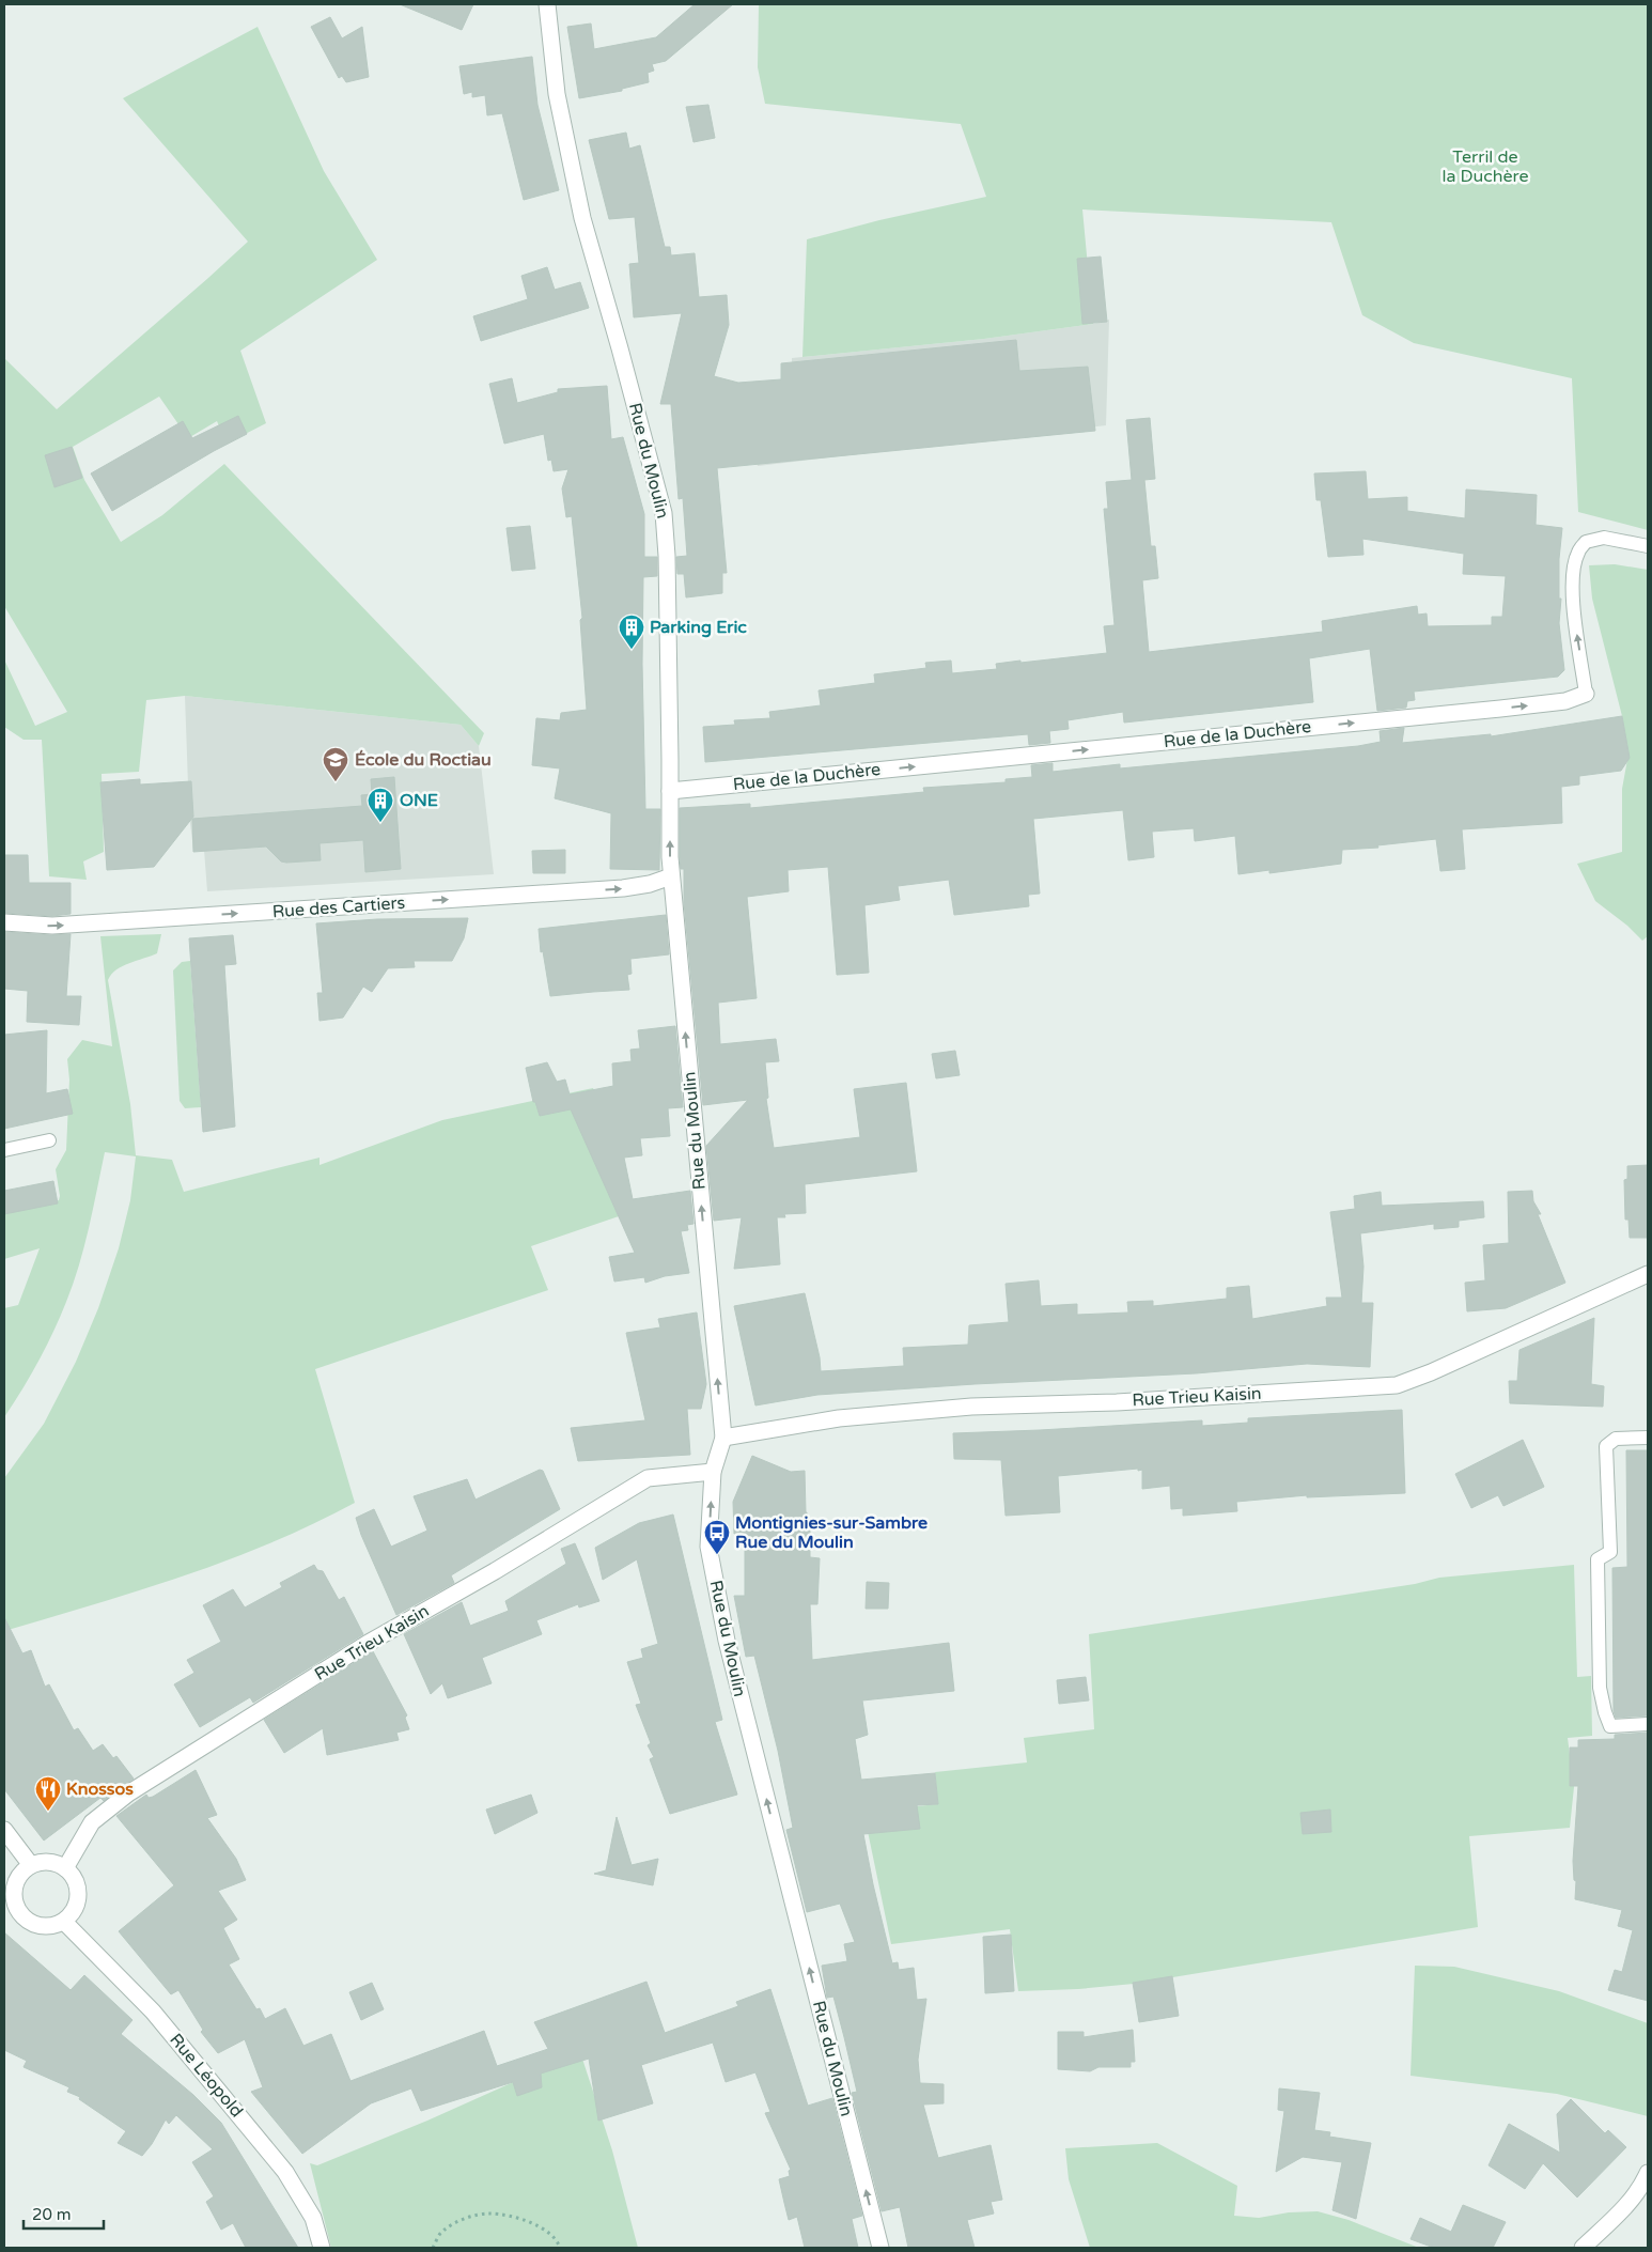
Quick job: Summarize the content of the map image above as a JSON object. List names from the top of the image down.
{
  "streets": {
    "street": [
      "Rue du Moulin",
      "Rue de la Duchère",
      "Rue des Cartiers",
      "Rue Trieu Kaisin",
      "Rue Léopold"
    ]
  },
  "crossings": [
    ["Rue du Moulin", "Rue de la Duchère"],
    ["Rue du Moulin", "Rue des Cartiers"],
    ["Rue du Moulin", "Rue Trieu Kaisin"],
    ["Rue Trieu Kaisin", "Rue Léopold"]
  ],
  "one_way": ["Rue du Moulin", "Rue de la Duchère", "Rue des Cartiers"],
  "parks": ["Terril de la Duchère"],
  "places": {
    "building": ["Parking Eric", "ONE"],
    "school or university": ["École du Roctiau"],
    "bus stop": ["Montignies-sur-Sambre Rue du Moulin"],
    "restaurant": ["Knossos"]
  },
  "scale_bar": "20 m"
}
